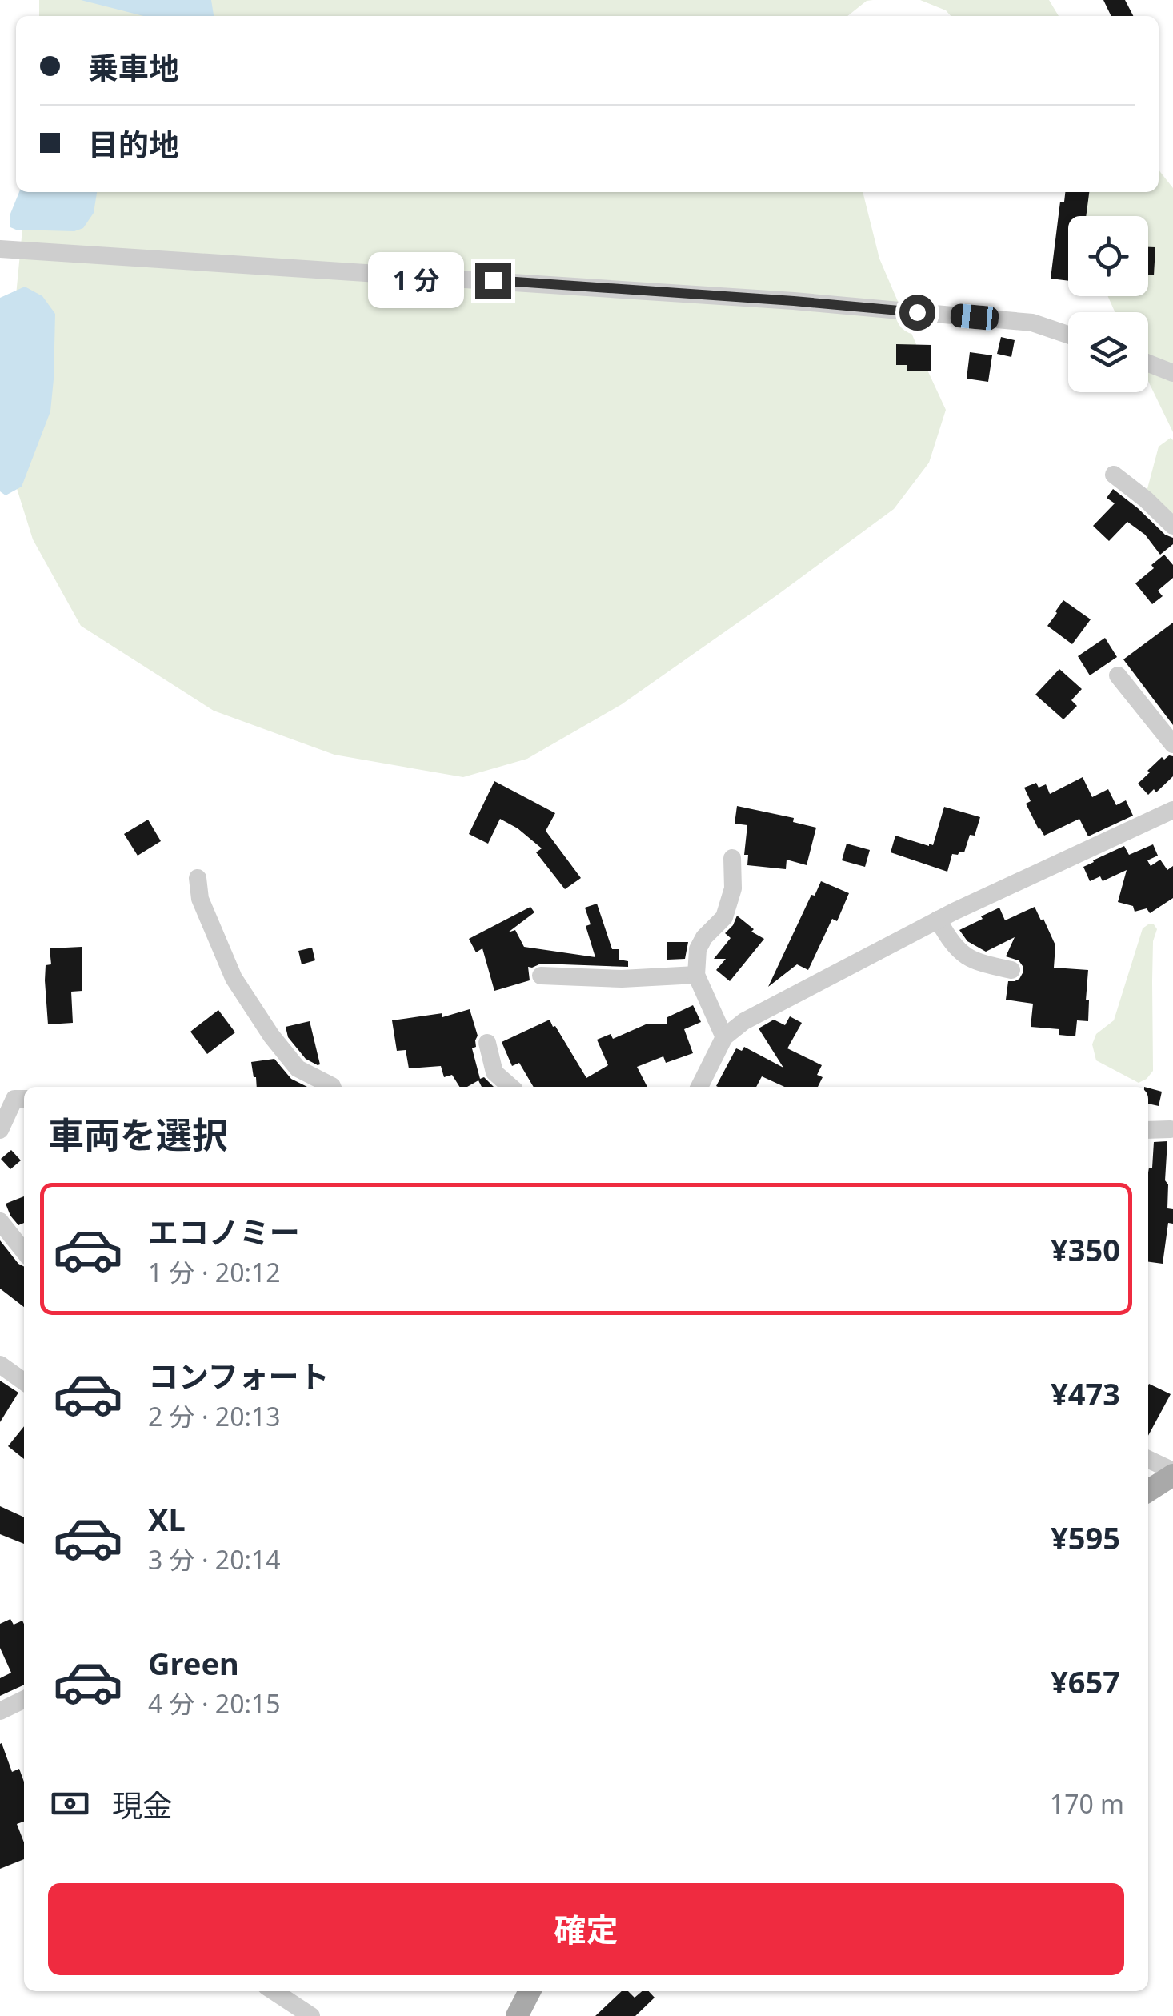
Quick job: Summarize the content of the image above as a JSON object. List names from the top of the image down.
{
  "page": {
    "banner": ["乗車地", "目的地"],
    "bubble": "1 分",
    "heading": "車両を選択",
    "list": [
      {
        "name": "エコノミー",
        "note": "1 分 · 20:12",
        "value": "¥350"
      },
      {
        "name": "コンフォート",
        "note": "2 分 · 20:13",
        "value": "¥473"
      },
      {
        "name": "XL",
        "note": "3 分 · 20:14",
        "value": "¥595"
      },
      {
        "name": "Green",
        "note": "4 分 · 20:15",
        "value": "¥657"
      }
    ],
    "pay": ["現金", "170 m"],
    "buttons": "確定"
  }
}
